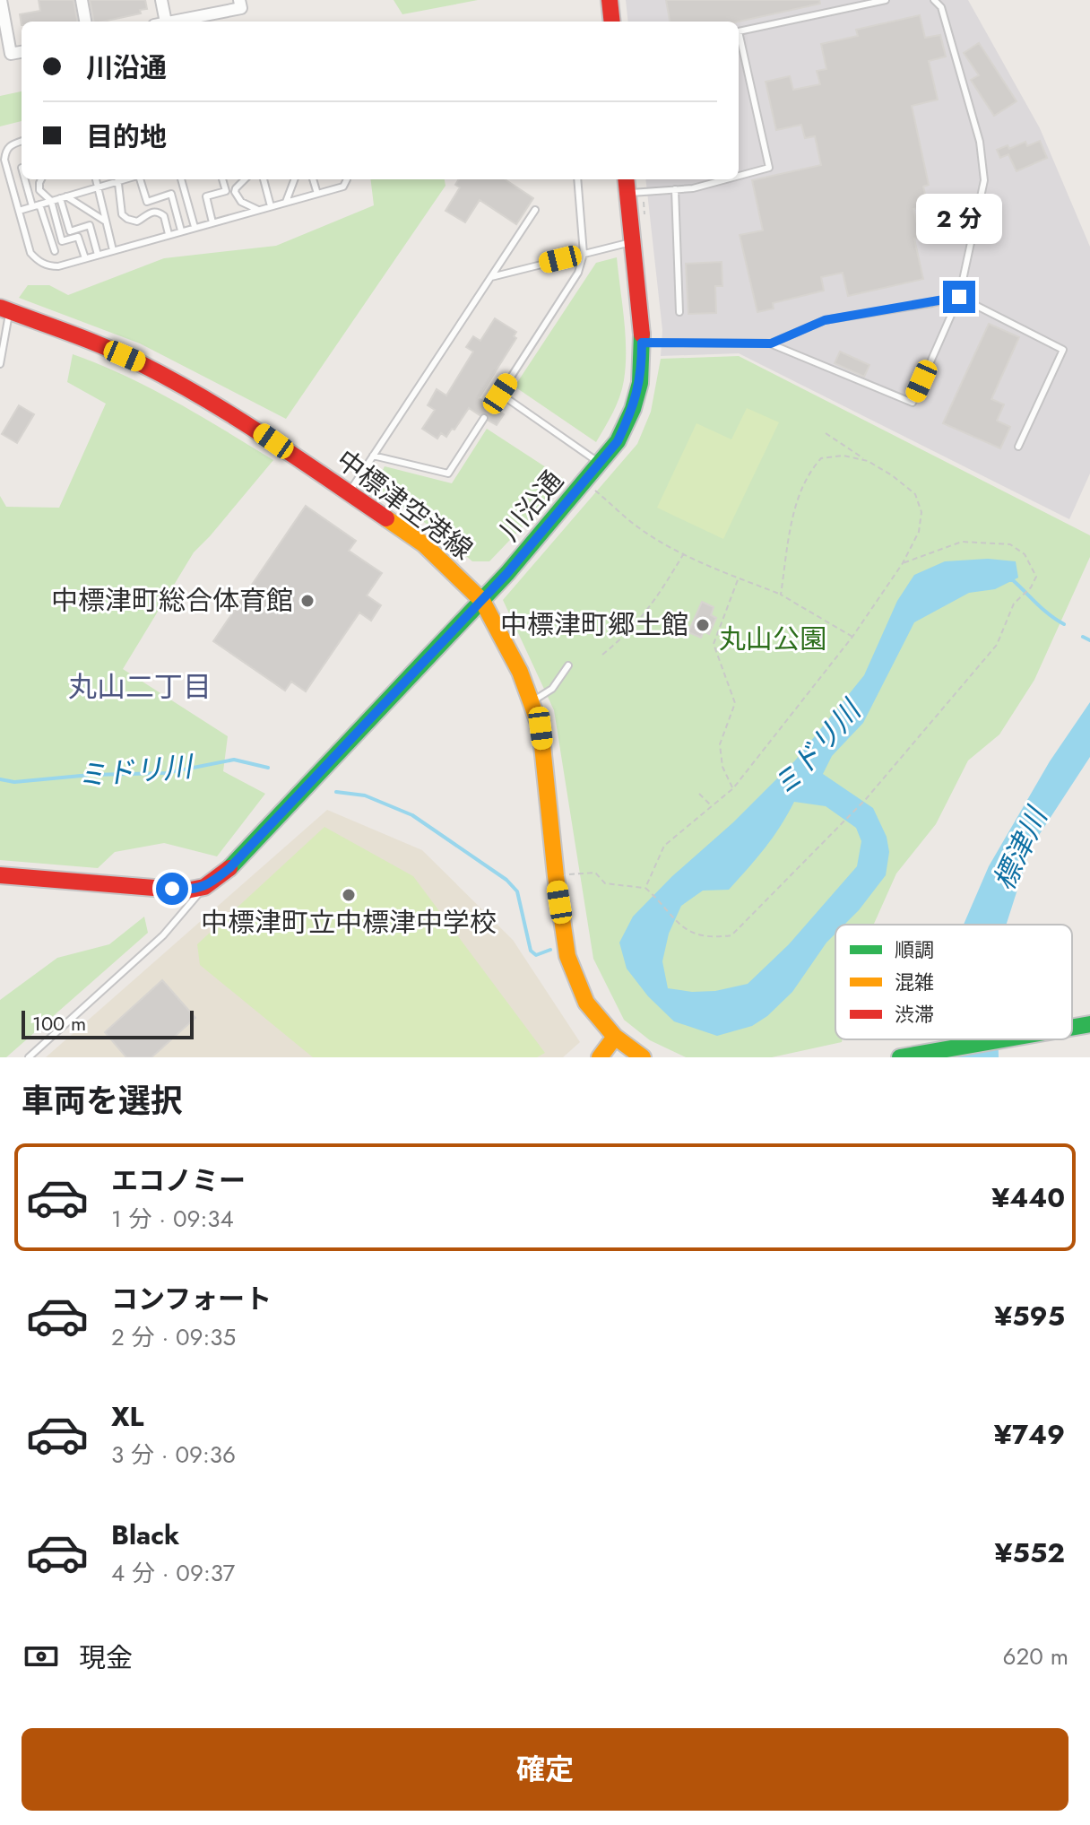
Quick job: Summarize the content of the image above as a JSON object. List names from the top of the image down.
{
  "streets": {
    "main road": ["中標津空港線", "川沿通"]
  },
  "crossings": [
    ["中標津空港線", "川沿通"]
  ],
  "districts": ["丸山二丁目"],
  "water": ["ミドリ川", "標津川"],
  "parks": ["丸山公園"],
  "places": ["中標津町総合体育館", "中標津町郷土館", "中標津町立中標津中学校"],
  "legend": ["順調", "混雑", "渋滞"],
  "scale_bar": "100 m",
  "page": {
    "banner": ["川沿通", "目的地"],
    "bubble": "2 分",
    "scale": "100 m",
    "heading": "車両を選択",
    "list": [
      {
        "name": "エコノミー",
        "note": "1 分 · 09:34",
        "value": "¥440"
      },
      {
        "name": "コンフォート",
        "note": "2 分 · 09:35",
        "value": "¥595"
      },
      {
        "name": "XL",
        "note": "3 分 · 09:36",
        "value": "¥749"
      },
      {
        "name": "Black",
        "note": "4 分 · 09:37",
        "value": "¥552"
      }
    ],
    "pay": ["現金", "620 m"],
    "buttons": "確定"
  }
}
